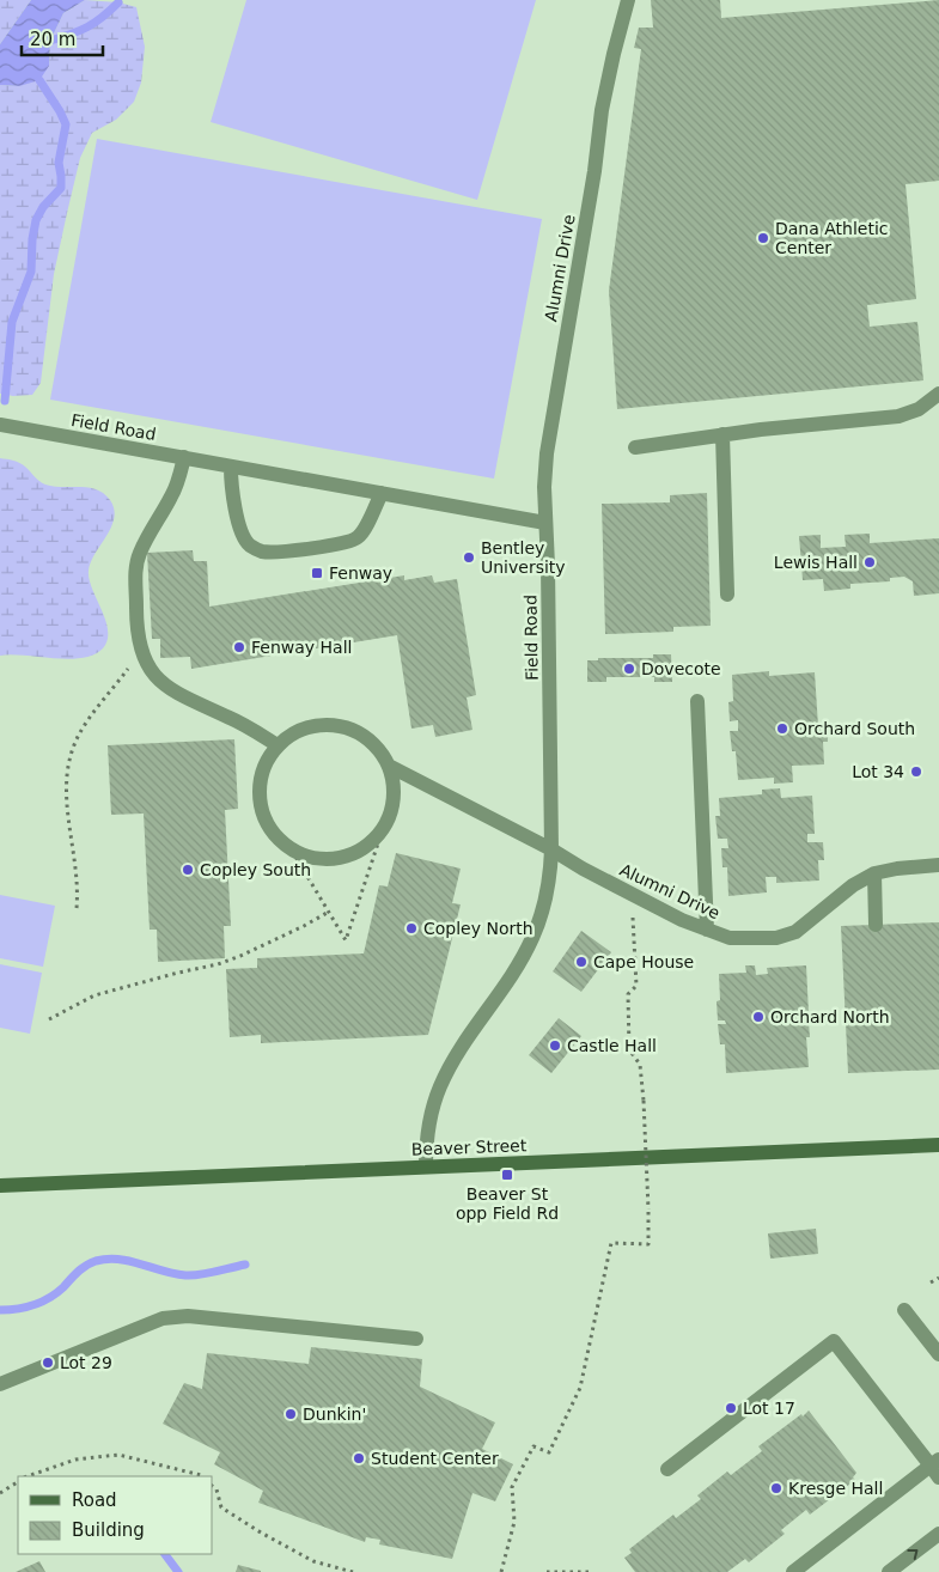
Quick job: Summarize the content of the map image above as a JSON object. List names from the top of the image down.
{
  "streets": {
    "main road": ["Beaver Street"],
    "lane": ["Alumni Drive", "Field Road"]
  },
  "crossings": [
    ["Alumni Drive", "Field Road"],
    ["Field Road", "Beaver Street"]
  ],
  "places": {
    "other": [
      "Dana Athletic Center",
      "Bentley University",
      "Lewis Hall",
      "Fenway Hall",
      "Dovecote",
      "Orchard South",
      "Lot 34",
      "Copley South",
      "Copley North",
      "Cape House",
      "Orchard North",
      "Castle Hall",
      "Lot 29",
      "Lot 17",
      "Dunkin'",
      "Student Center",
      "Kresge Hall"
    ],
    "transit": ["Fenway", "Beaver St opp Field Rd"]
  },
  "legend": ["Road", "Building"],
  "scale_bar": "20 m"
}
